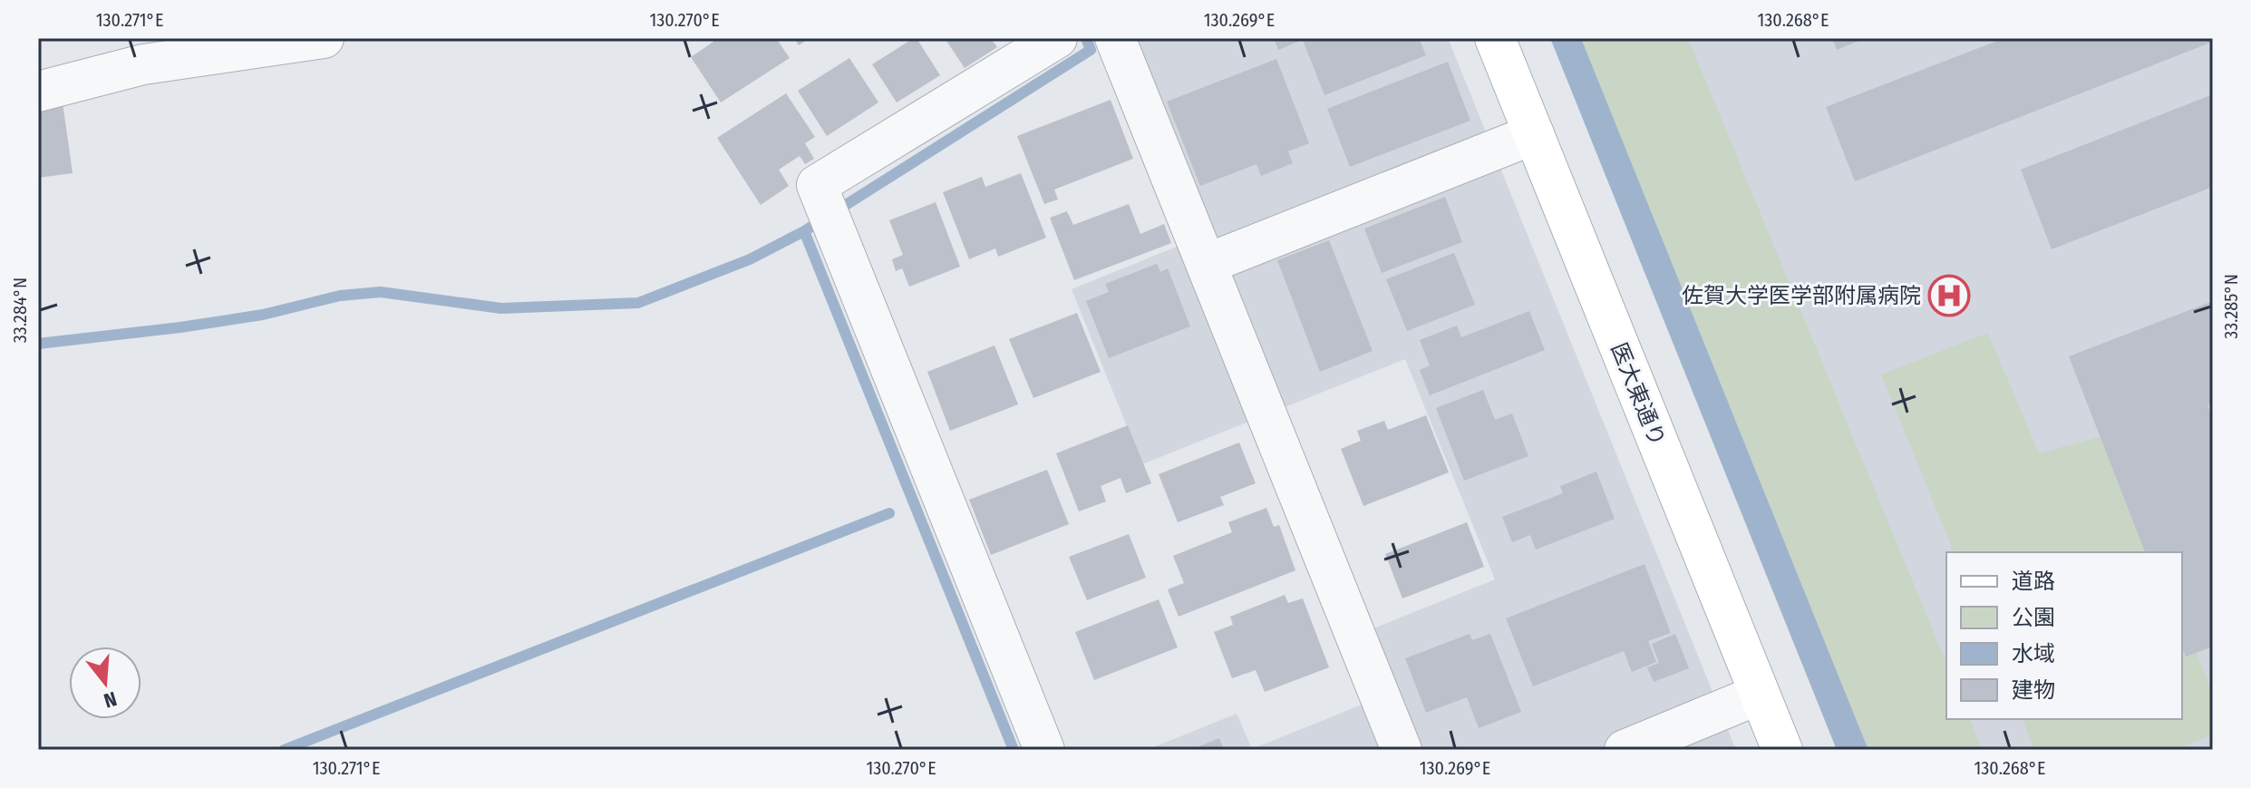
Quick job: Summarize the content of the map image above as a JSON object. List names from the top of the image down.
{
  "streets": {
    "street": ["医大東通り"]
  },
  "places": {
    "hospital": ["佐賀大学医学部附属病院"]
  },
  "legend": [
    "道路",
    "公園",
    "水域",
    "建物"
  ],
  "north": "bottom",
  "coordinates": [
    "130.271°E",
    "130.270°E",
    "130.269°E",
    "130.268°E",
    "33.285°N",
    "33.284°N"
  ]
}
